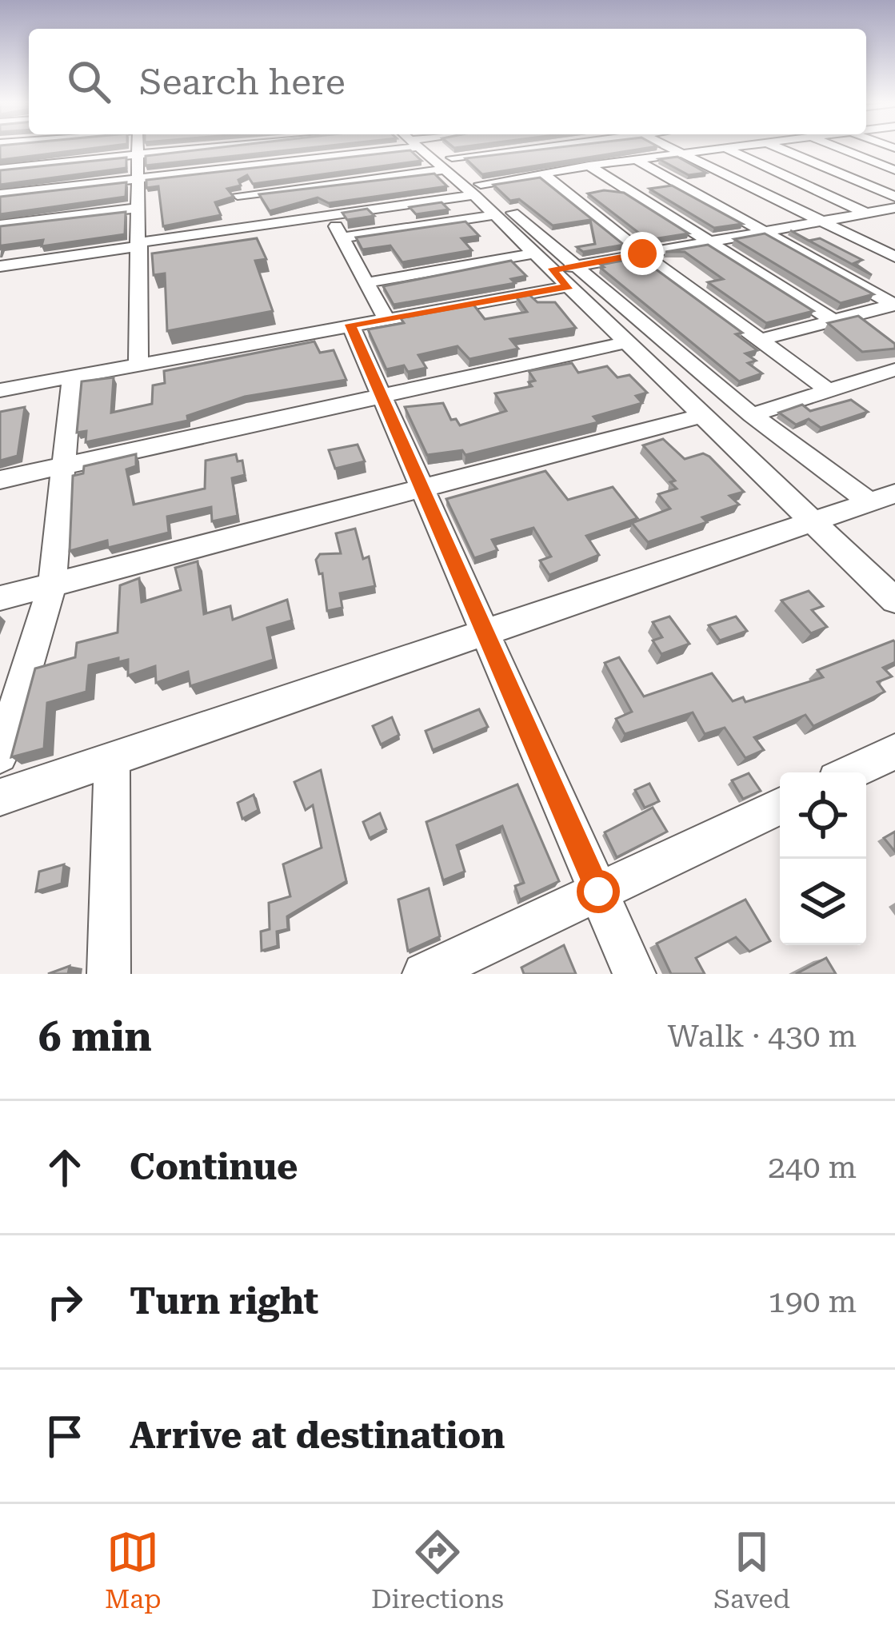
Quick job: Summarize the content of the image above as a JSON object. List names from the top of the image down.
{
  "page": {
    "search": "Search here",
    "heading": ["6 min", "Walk · 430 m"],
    "list": [
      ["Continue", "240 m"],
      ["Turn right", "190 m"],
      "Arrive at destination"
    ],
    "nav": ["Map", "Directions", "Saved"]
  }
}
